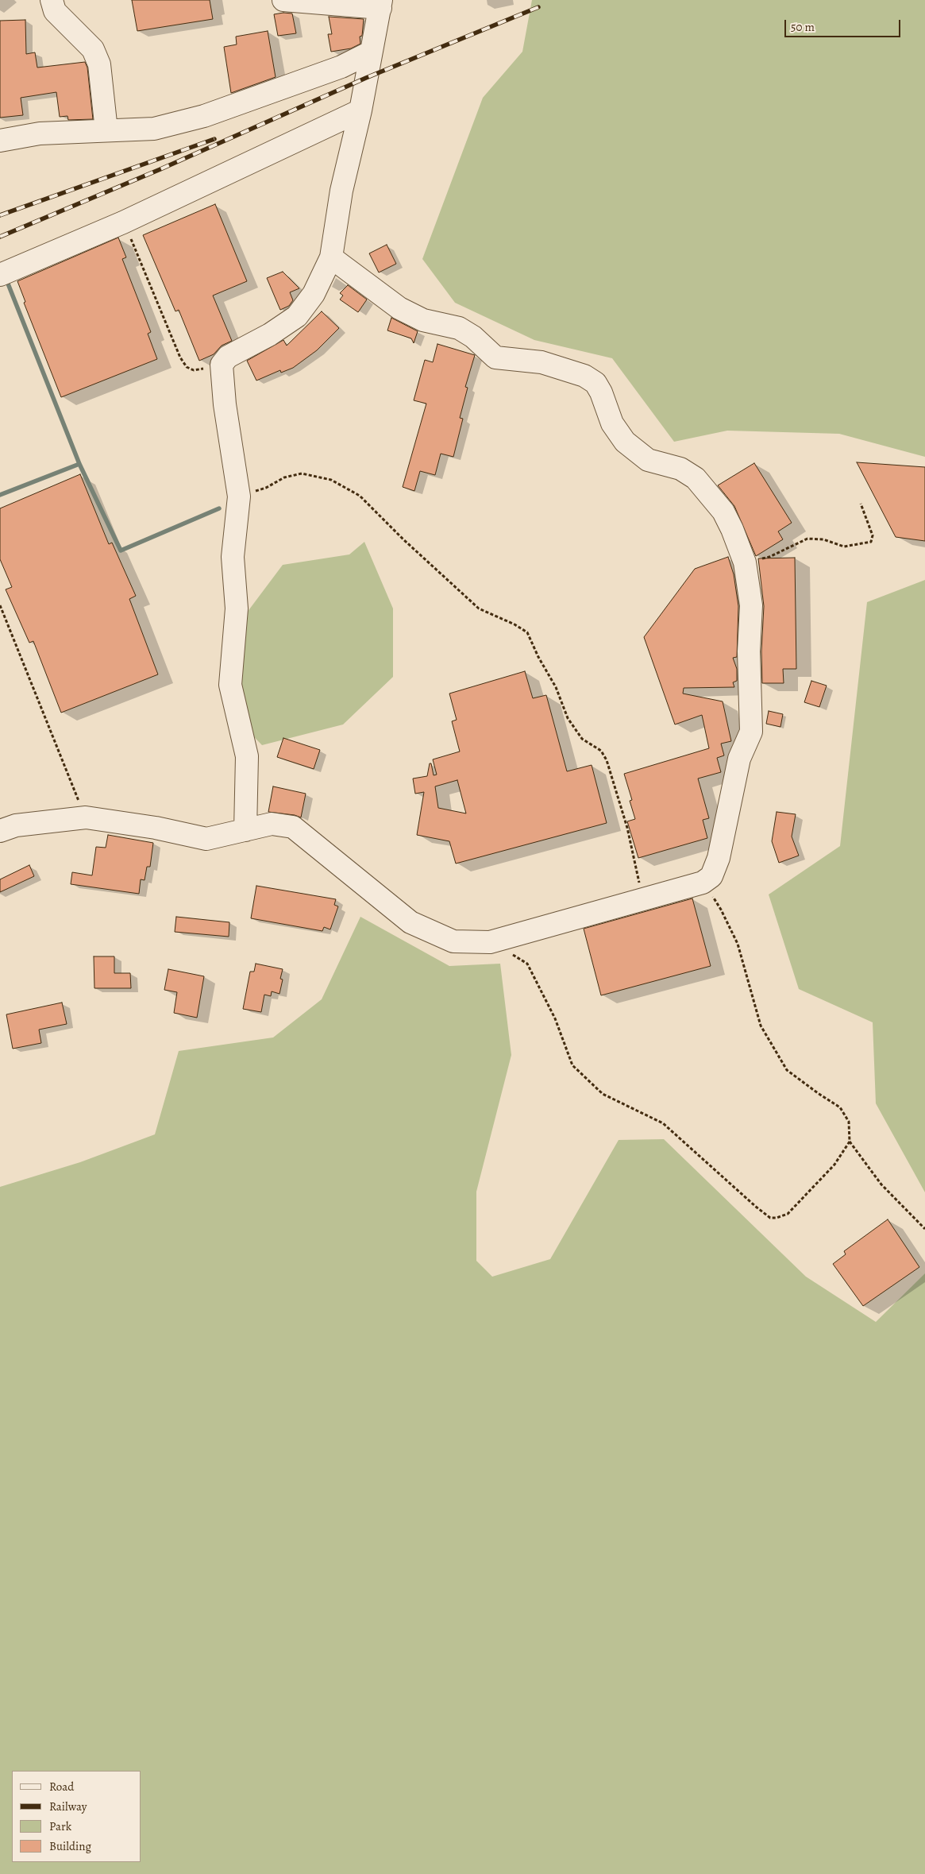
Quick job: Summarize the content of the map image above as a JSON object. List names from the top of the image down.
{
  "legend": [
    "Road",
    "Railway",
    "Park",
    "Building"
  ],
  "scale_bar": "50 m"
}
